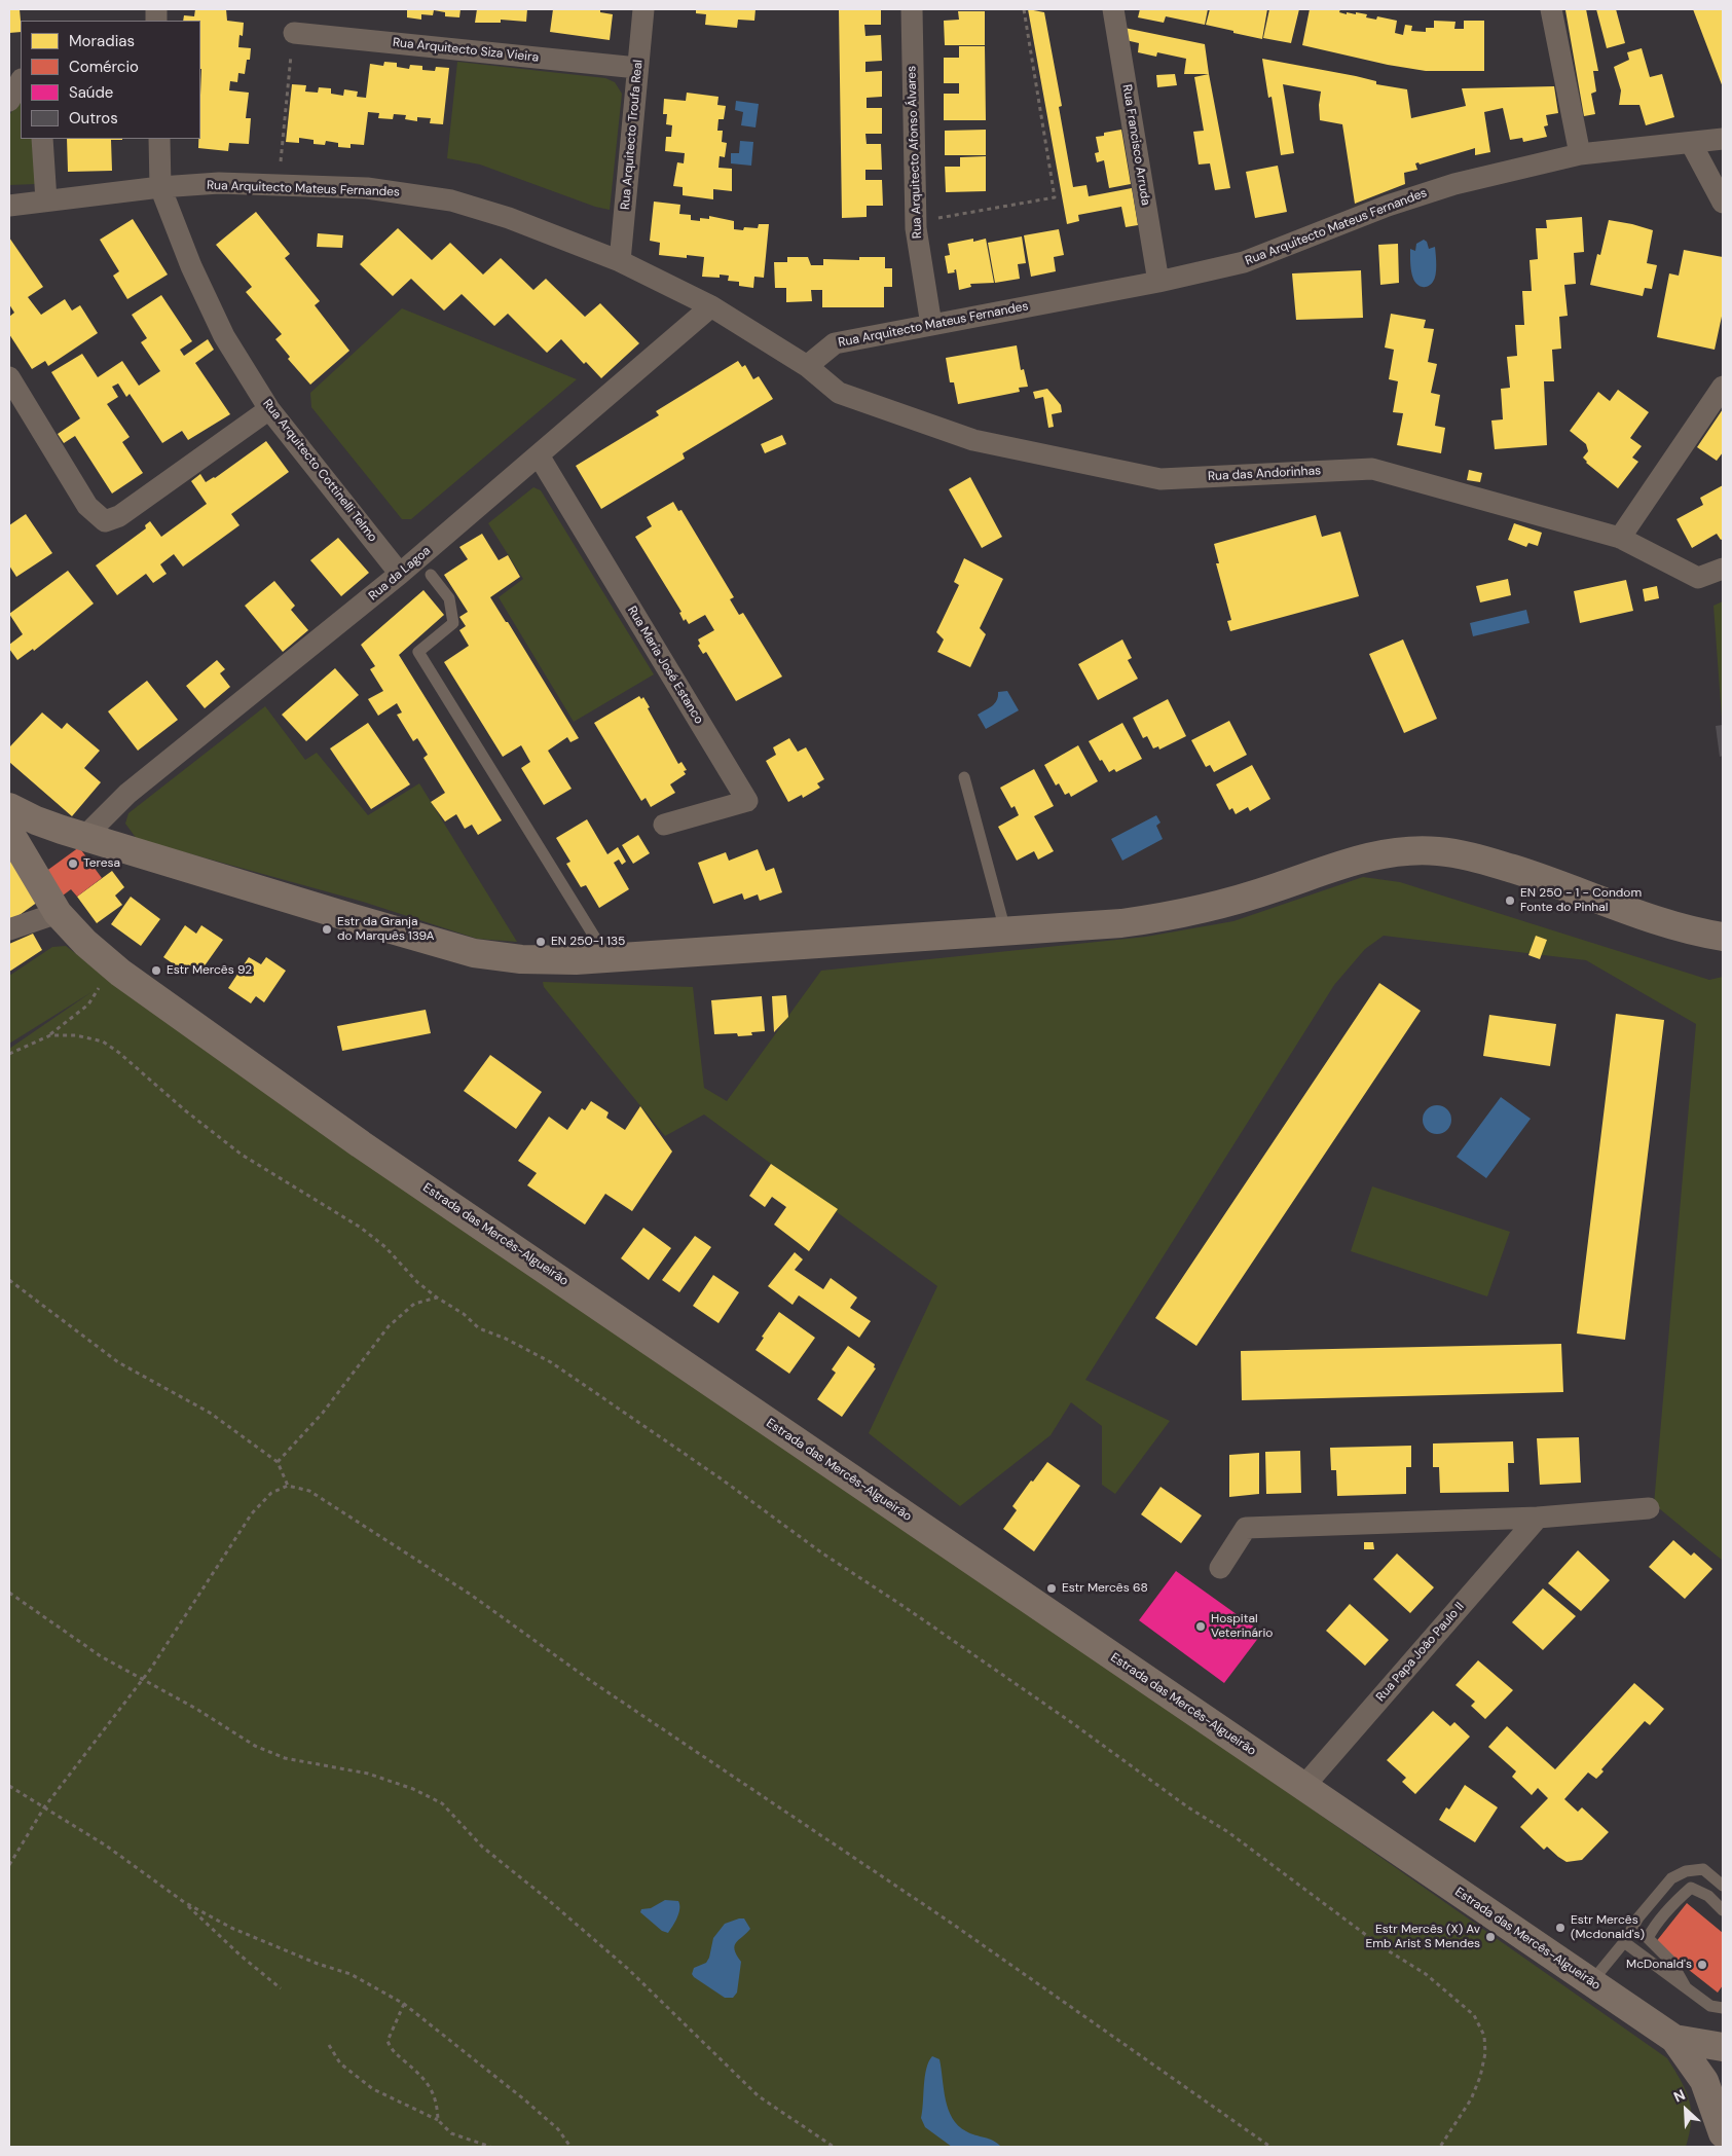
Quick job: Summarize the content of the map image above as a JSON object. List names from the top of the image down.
{
  "streets": {
    "street": [
      "Rua Arquitecto Siza Vieira",
      "Rua Arquitecto Troufa Real",
      "Rua Francisco Arruda",
      "Rua Arquitecto Afonso Álvares",
      "Rua Arquitecto Mateus Fernandes",
      "Rua Arquitecto Cottinelli Telmo",
      "Rua das Andorinhas",
      "Rua da Lagoa",
      "Rua Maria José Estanco",
      "Estrada das Mercês-Algueirão",
      "Rua Papa João Paulo II"
    ]
  },
  "crossings": [
    ["Rua Arquitecto Siza Vieira", "Rua Arquitecto Troufa Real"],
    ["Rua Arquitecto Troufa Real", "Rua Arquitecto Mateus Fernandes"],
    ["Rua Francisco Arruda", "Rua Arquitecto Mateus Fernandes"],
    ["Rua Arquitecto Afonso Álvares", "Rua Arquitecto Mateus Fernandes"],
    ["Rua Arquitecto Mateus Fernandes", "Rua Arquitecto Cottinelli Telmo"],
    ["Rua Arquitecto Mateus Fernandes", "Rua das Andorinhas"],
    ["Rua Arquitecto Mateus Fernandes", "Rua da Lagoa"],
    ["Rua Arquitecto Cottinelli Telmo", "Rua da Lagoa"],
    ["Rua da Lagoa", "Rua Maria José Estanco"],
    ["Estrada das Mercês-Algueirão", "Rua Papa João Paulo II"]
  ],
  "places": [
    "Teresa",
    "EN 250 - 1 - Condom Fonte do Pinhal",
    "Estr da Granja do Marquês 139A",
    "EN 250-1 135",
    "Estr Mercês 92",
    "Estr Mercês 68",
    "Hospital Veterinário",
    "Estr Mercês (Mcdonald's)",
    "Estr Mercês (X) Av Emb Arist S Mendes",
    "McDonald's"
  ],
  "legend": [
    "Moradias",
    "Comércio",
    "Saúde",
    "Outros"
  ],
  "north": "top left"
}
